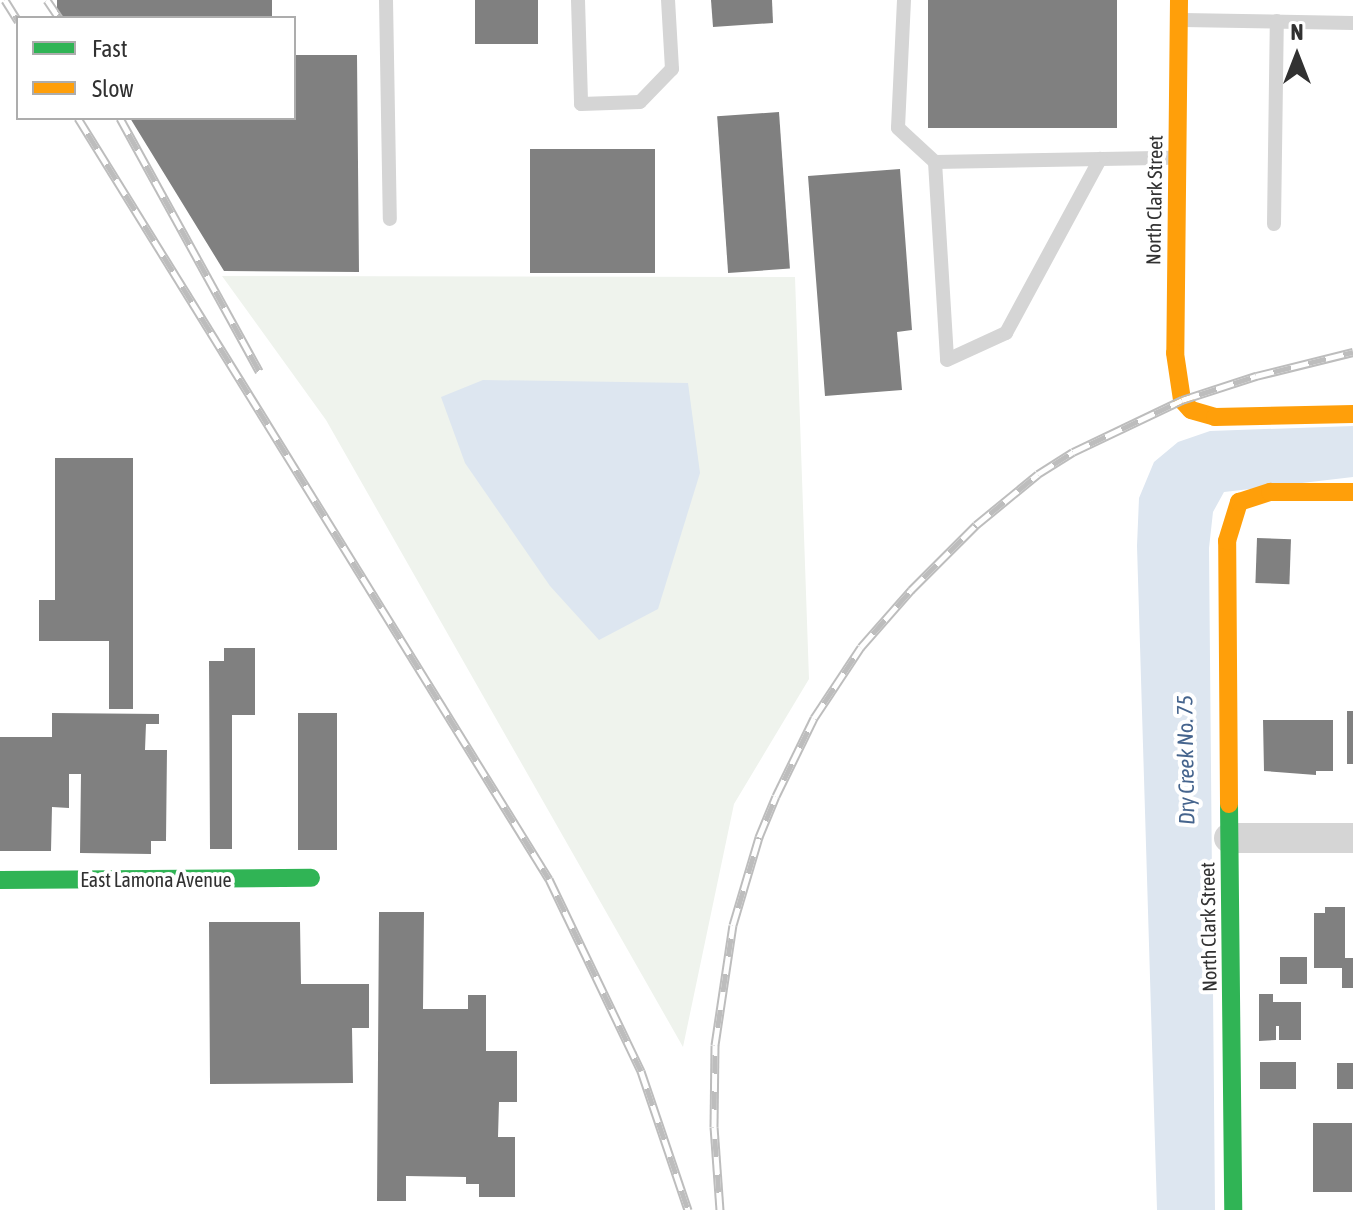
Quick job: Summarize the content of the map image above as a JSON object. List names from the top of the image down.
{
  "streets": {
    "street": ["North Clark Street", "East Lamona Avenue"]
  },
  "water": ["Dry Creek No. 75"],
  "legend": ["Fast", "Slow"],
  "north": "top"
}
